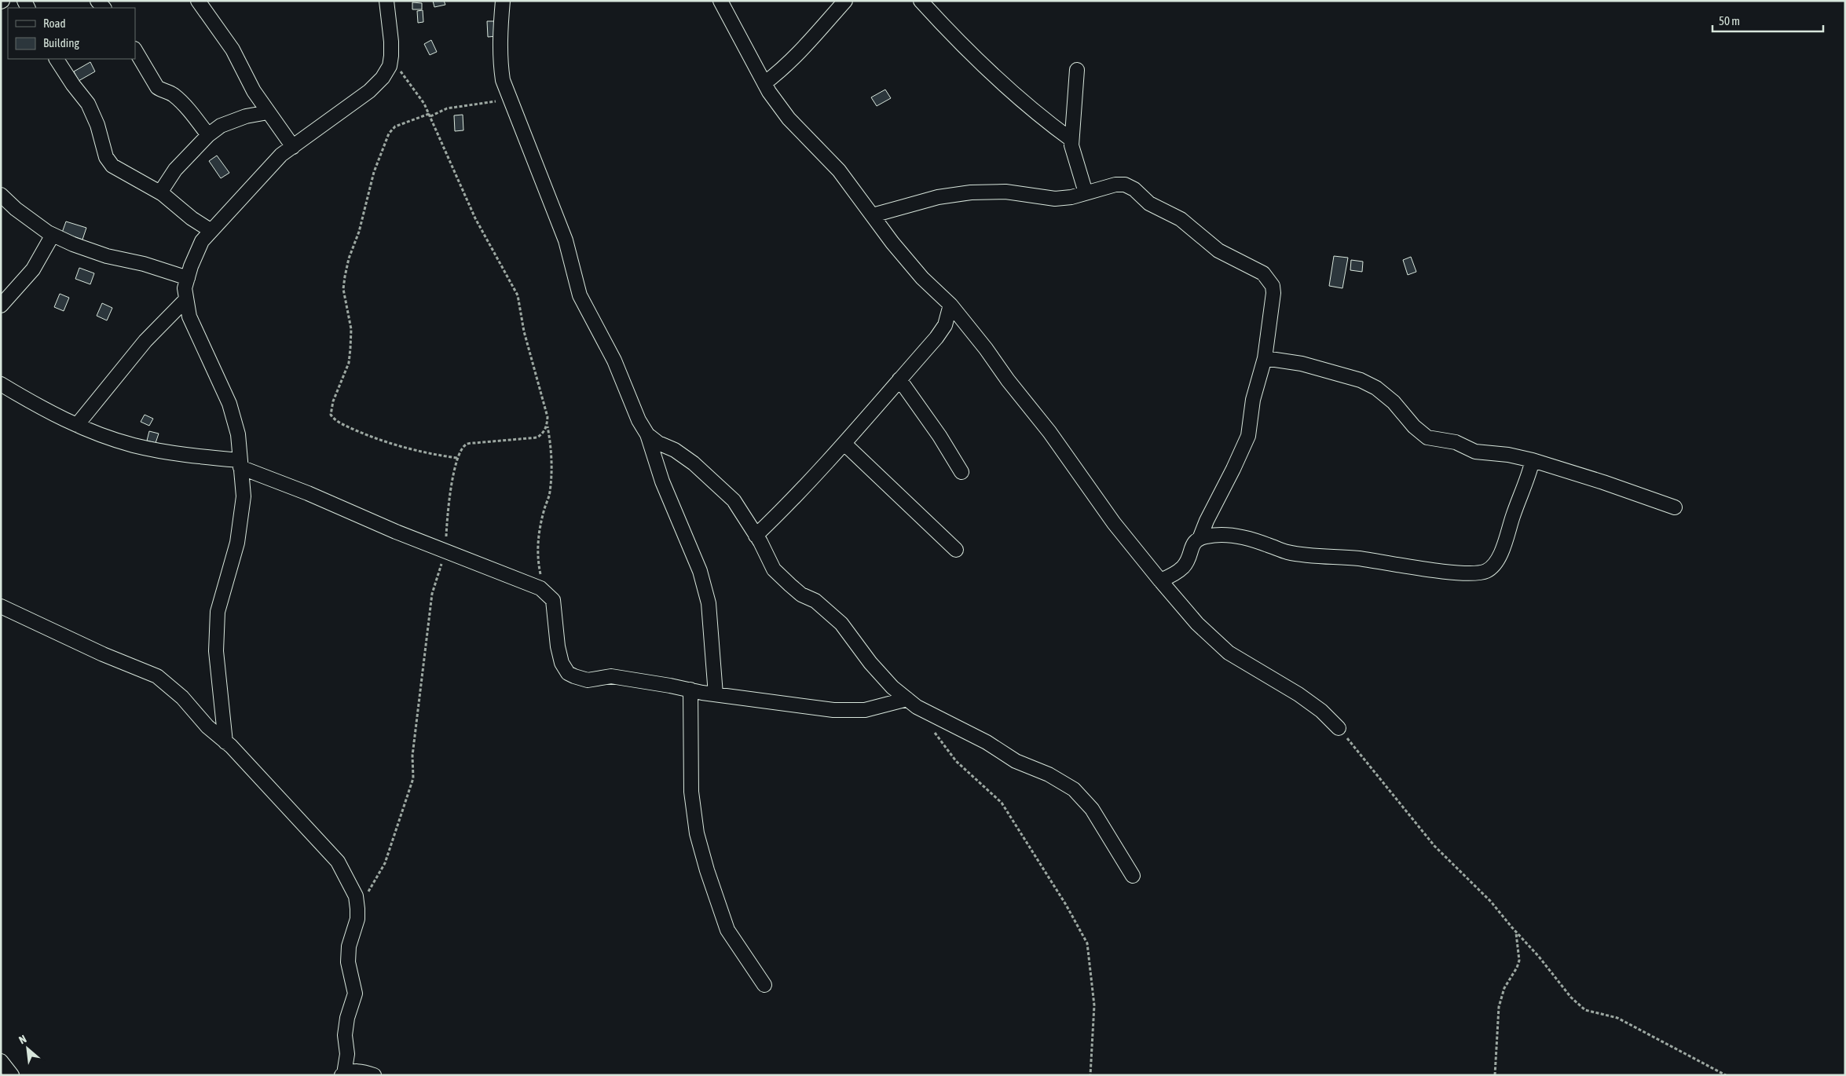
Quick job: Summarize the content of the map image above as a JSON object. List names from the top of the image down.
{
  "legend": ["Road", "Building"],
  "scale_bar": "50 m",
  "north": "top left"
}
